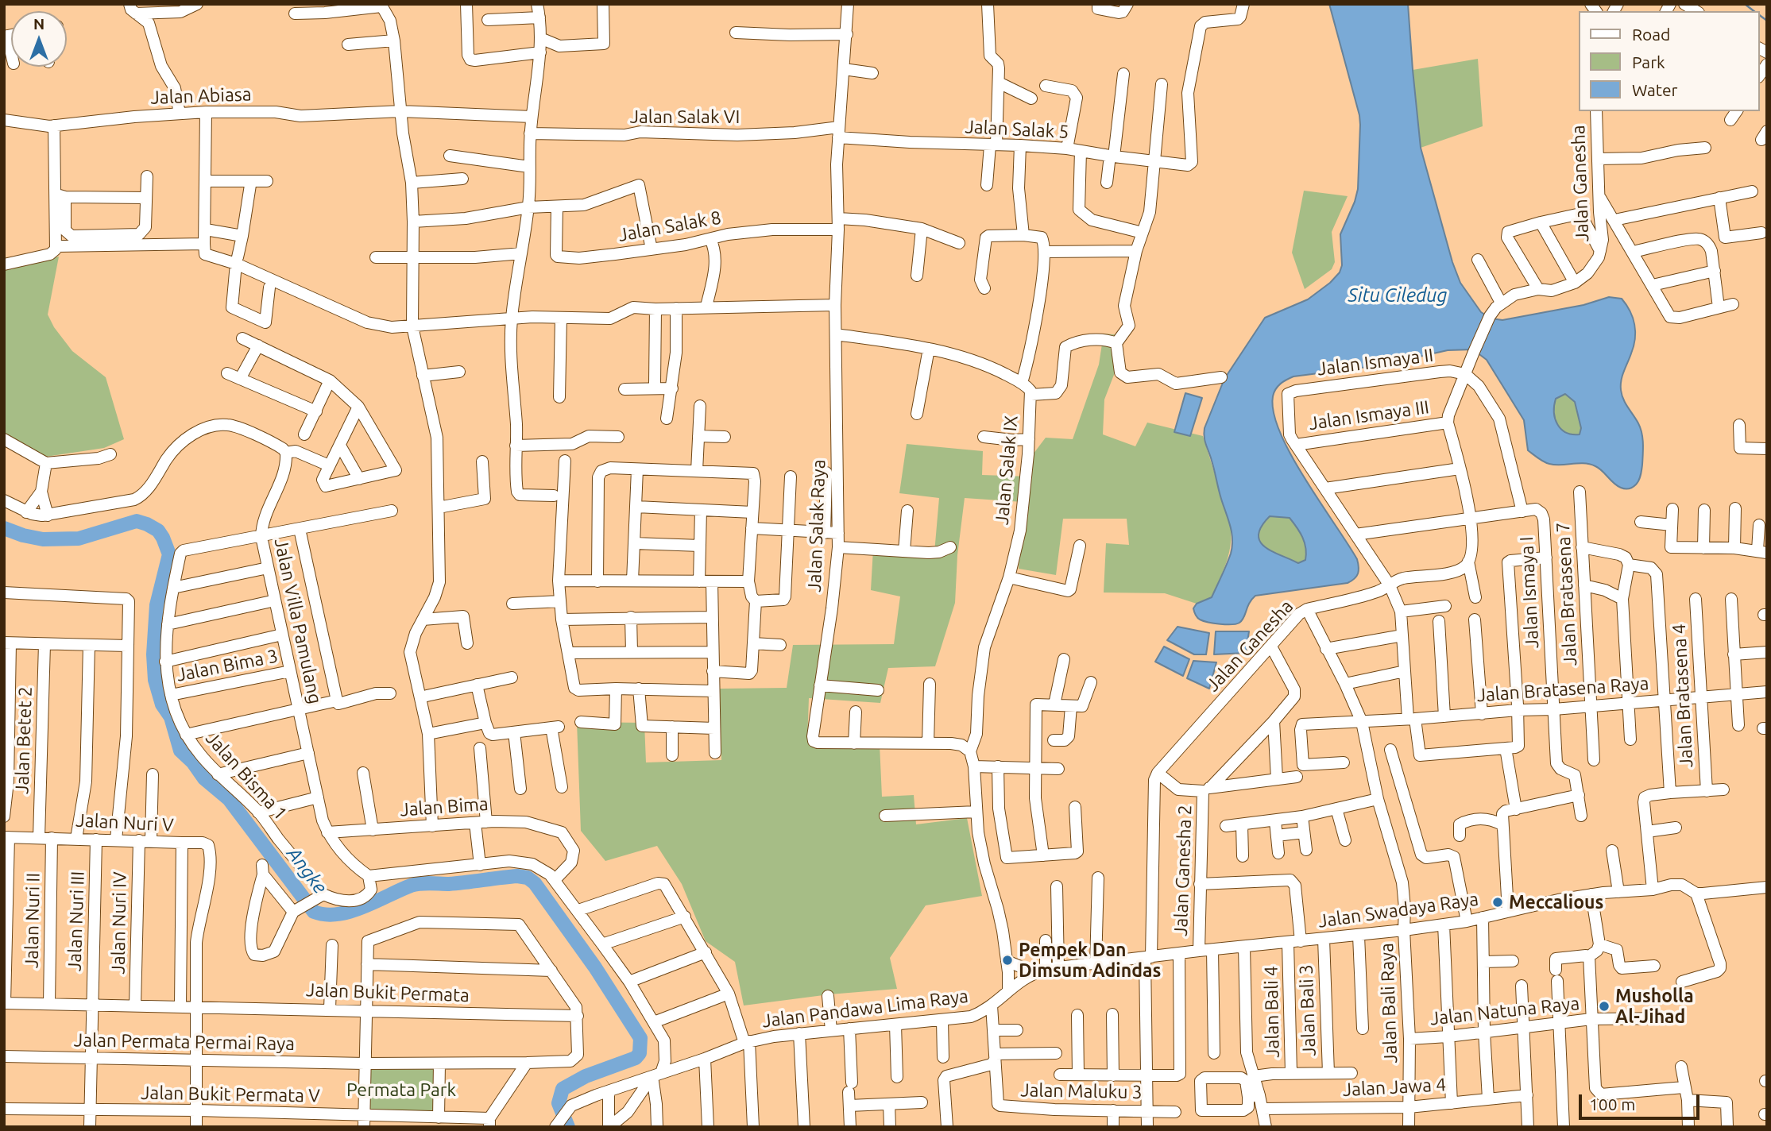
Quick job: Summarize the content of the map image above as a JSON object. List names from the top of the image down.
{
  "streets": {
    "street": [
      "Jalan Abiasa",
      "Jalan Salak VI",
      "Jalan Salak 5",
      "Jalan Ganesha",
      "Jalan Salak 8",
      "Jalan Ismaya II",
      "Jalan Ismaya III",
      "Jalan Salak IX",
      "Jalan Salak Raya",
      "Jalan Ismaya I",
      "Jalan Bratasena 7",
      "Jalan Villa Pamulang",
      "Jalan Bima 3",
      "Jalan Bratasena Raya",
      "Jalan Bratasena 4",
      "Jalan Betet 2",
      "Jalan Bisma 1",
      "Jalan Bima",
      "Jalan Nuri V",
      "Jalan Ganesha 2",
      "Jalan Swadaya Raya",
      "Jalan Nuri II",
      "Jalan Nuri III",
      "Jalan Nuri IV",
      "Jalan Bukit Permata",
      "Jalan Bali Raya",
      "Jalan Pandawa Lima Raya",
      "Jalan Bali 3",
      "Jalan Natuna Raya",
      "Jalan Bali 4",
      "Jalan Permata Permai Raya",
      "Jalan Jawa 4",
      "Jalan Maluku 3",
      "Jalan Bukit Permata V"
    ]
  },
  "crossings": [
    ["Jalan Salak VI", "Jalan Salak 5"],
    ["Jalan Salak VI", "Jalan Salak Raya"],
    ["Jalan Salak 5", "Jalan Salak Raya"],
    ["Jalan Salak 8", "Jalan Salak Raya"],
    ["Jalan Ismaya II", "Jalan Ismaya III"],
    ["Jalan Salak IX", "Jalan Salak Raya"],
    ["Jalan Ismaya I", "Jalan Bratasena Raya"],
    ["Jalan Bratasena 7", "Jalan Bratasena Raya"],
    ["Jalan Villa Pamulang", "Jalan Bima 3"],
    ["Jalan Villa Pamulang", "Jalan Bisma 1"],
    ["Jalan Villa Pamulang", "Jalan Bima"],
    ["Jalan Bima 3", "Jalan Bisma 1"],
    ["Jalan Bratasena Raya", "Jalan Bratasena 4"],
    ["Jalan Betet 2", "Jalan Nuri V"],
    ["Jalan Nuri V", "Jalan Nuri II"],
    ["Jalan Nuri V", "Jalan Nuri III"],
    ["Jalan Nuri V", "Jalan Nuri IV"],
    ["Jalan Nuri V", "Jalan Bukit Permata"],
    ["Jalan Ganesha 2", "Jalan Swadaya Raya"],
    ["Jalan Swadaya Raya", "Jalan Bali Raya"],
    ["Jalan Swadaya Raya", "Jalan Pandawa Lima Raya"],
    ["Jalan Swadaya Raya", "Jalan Bali 3"],
    ["Jalan Swadaya Raya", "Jalan Bali 4"],
    ["Jalan Nuri II", "Jalan Bukit Permata"],
    ["Jalan Nuri III", "Jalan Bukit Permata"],
    ["Jalan Nuri III", "Jalan Permata Permai Raya"],
    ["Jalan Nuri III", "Jalan Bukit Permata V"],
    ["Jalan Nuri IV", "Jalan Bukit Permata"],
    ["Jalan Bukit Permata", "Jalan Permata Permai Raya"],
    ["Jalan Bali Raya", "Jalan Natuna Raya"],
    ["Jalan Bali Raya", "Jalan Jawa 4"]
  ],
  "water": ["Situ Ciledug", "Angke"],
  "parks": ["Permata Park"],
  "places": ["Meccalious", "Pempek Dan Dimsum Adindas", "Musholla Al-Jihad"],
  "legend": ["Road", "Park", "Water"],
  "scale_bar": "100 m",
  "north": "top"
}
